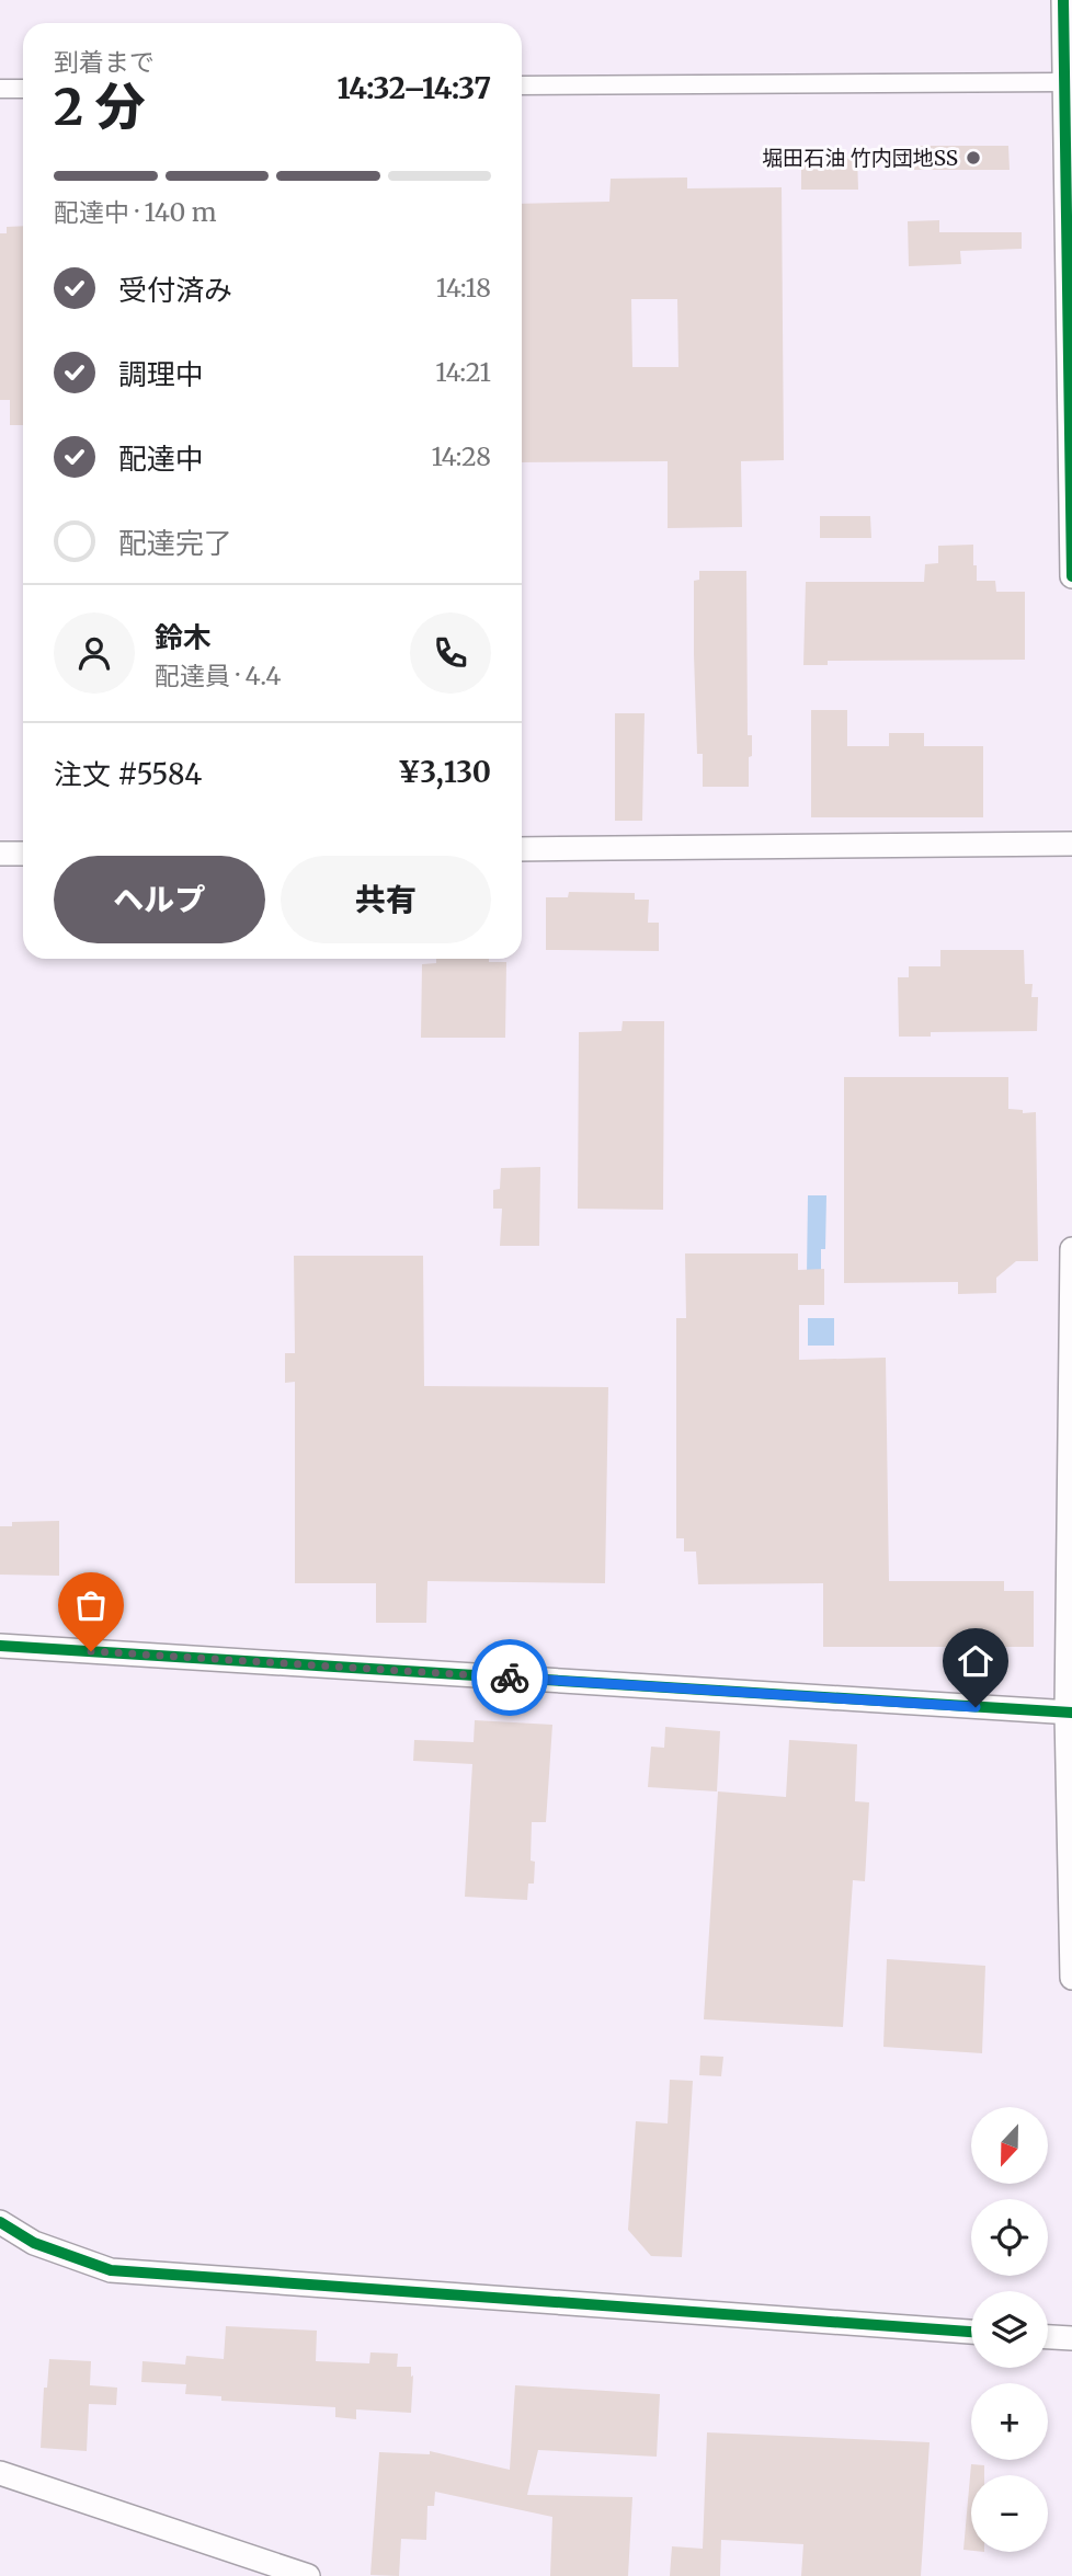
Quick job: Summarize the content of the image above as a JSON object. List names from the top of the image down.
{
  "places": ["堀田石油 竹内団地SS"],
  "north": "bottom",
  "page": {
    "heading": ["2 分", "到着まで", "14:32–14:37"],
    "panel": [
      "鈴木",
      "配達員 · 4.4",
      "注文 #5584",
      "¥3,130"
    ],
    "bar": "配達中 · 140 m",
    "list": [
      ["受付済み", "14:18"],
      ["調理中", "14:21"],
      ["配達中", "14:28"],
      "配達完了"
    ],
    "buttons": ["ヘルプ", "共有"],
    "map_buttons": ["+", "−"]
  }
}
